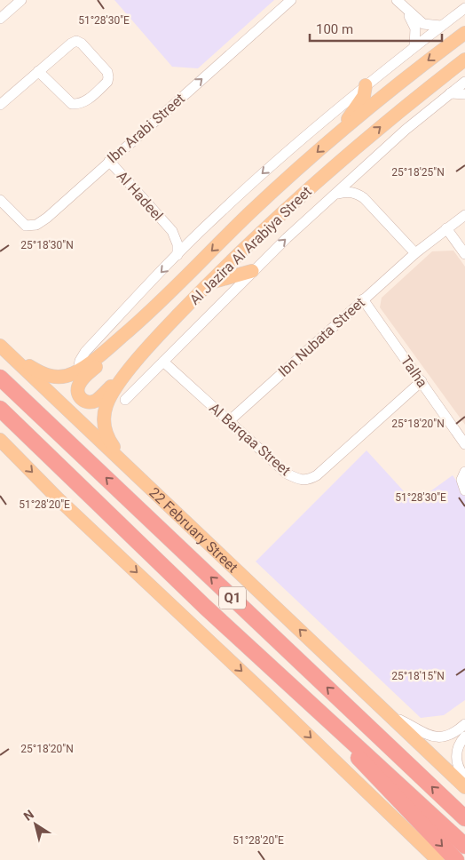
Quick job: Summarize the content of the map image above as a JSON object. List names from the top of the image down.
{
  "streets": {
    "highway": ["22 February Street", "Q1"],
    "main road": ["Al Jazira Al Arabiya Street"],
    "street": [
      "Ibn Arabi Street",
      "Al Hadeel",
      "Ibn Nubata Street",
      "Talha",
      "Al Barqaa Street"
    ]
  },
  "crossings": [
    ["Ibn Arabi Street", "Al Hadeel"],
    ["Al Jazira Al Arabiya Street", "Al Barqaa Street"],
    ["Al Jazira Al Arabiya Street", "22 February Street"],
    ["Ibn Nubata Street", "Talha"],
    ["Ibn Nubata Street", "Al Barqaa Street"],
    ["Talha", "Al Barqaa Street"]
  ],
  "one_way": ["Ibn Arabi Street"],
  "scale_bar": "100 m",
  "north": "top left",
  "coordinates": [
    "51°28'30\"E",
    "25°18'25\"N",
    "25°18'30\"N",
    "25°18'20\"N",
    "51°28'20\"E",
    "25°18'15\"N"
  ]
}
